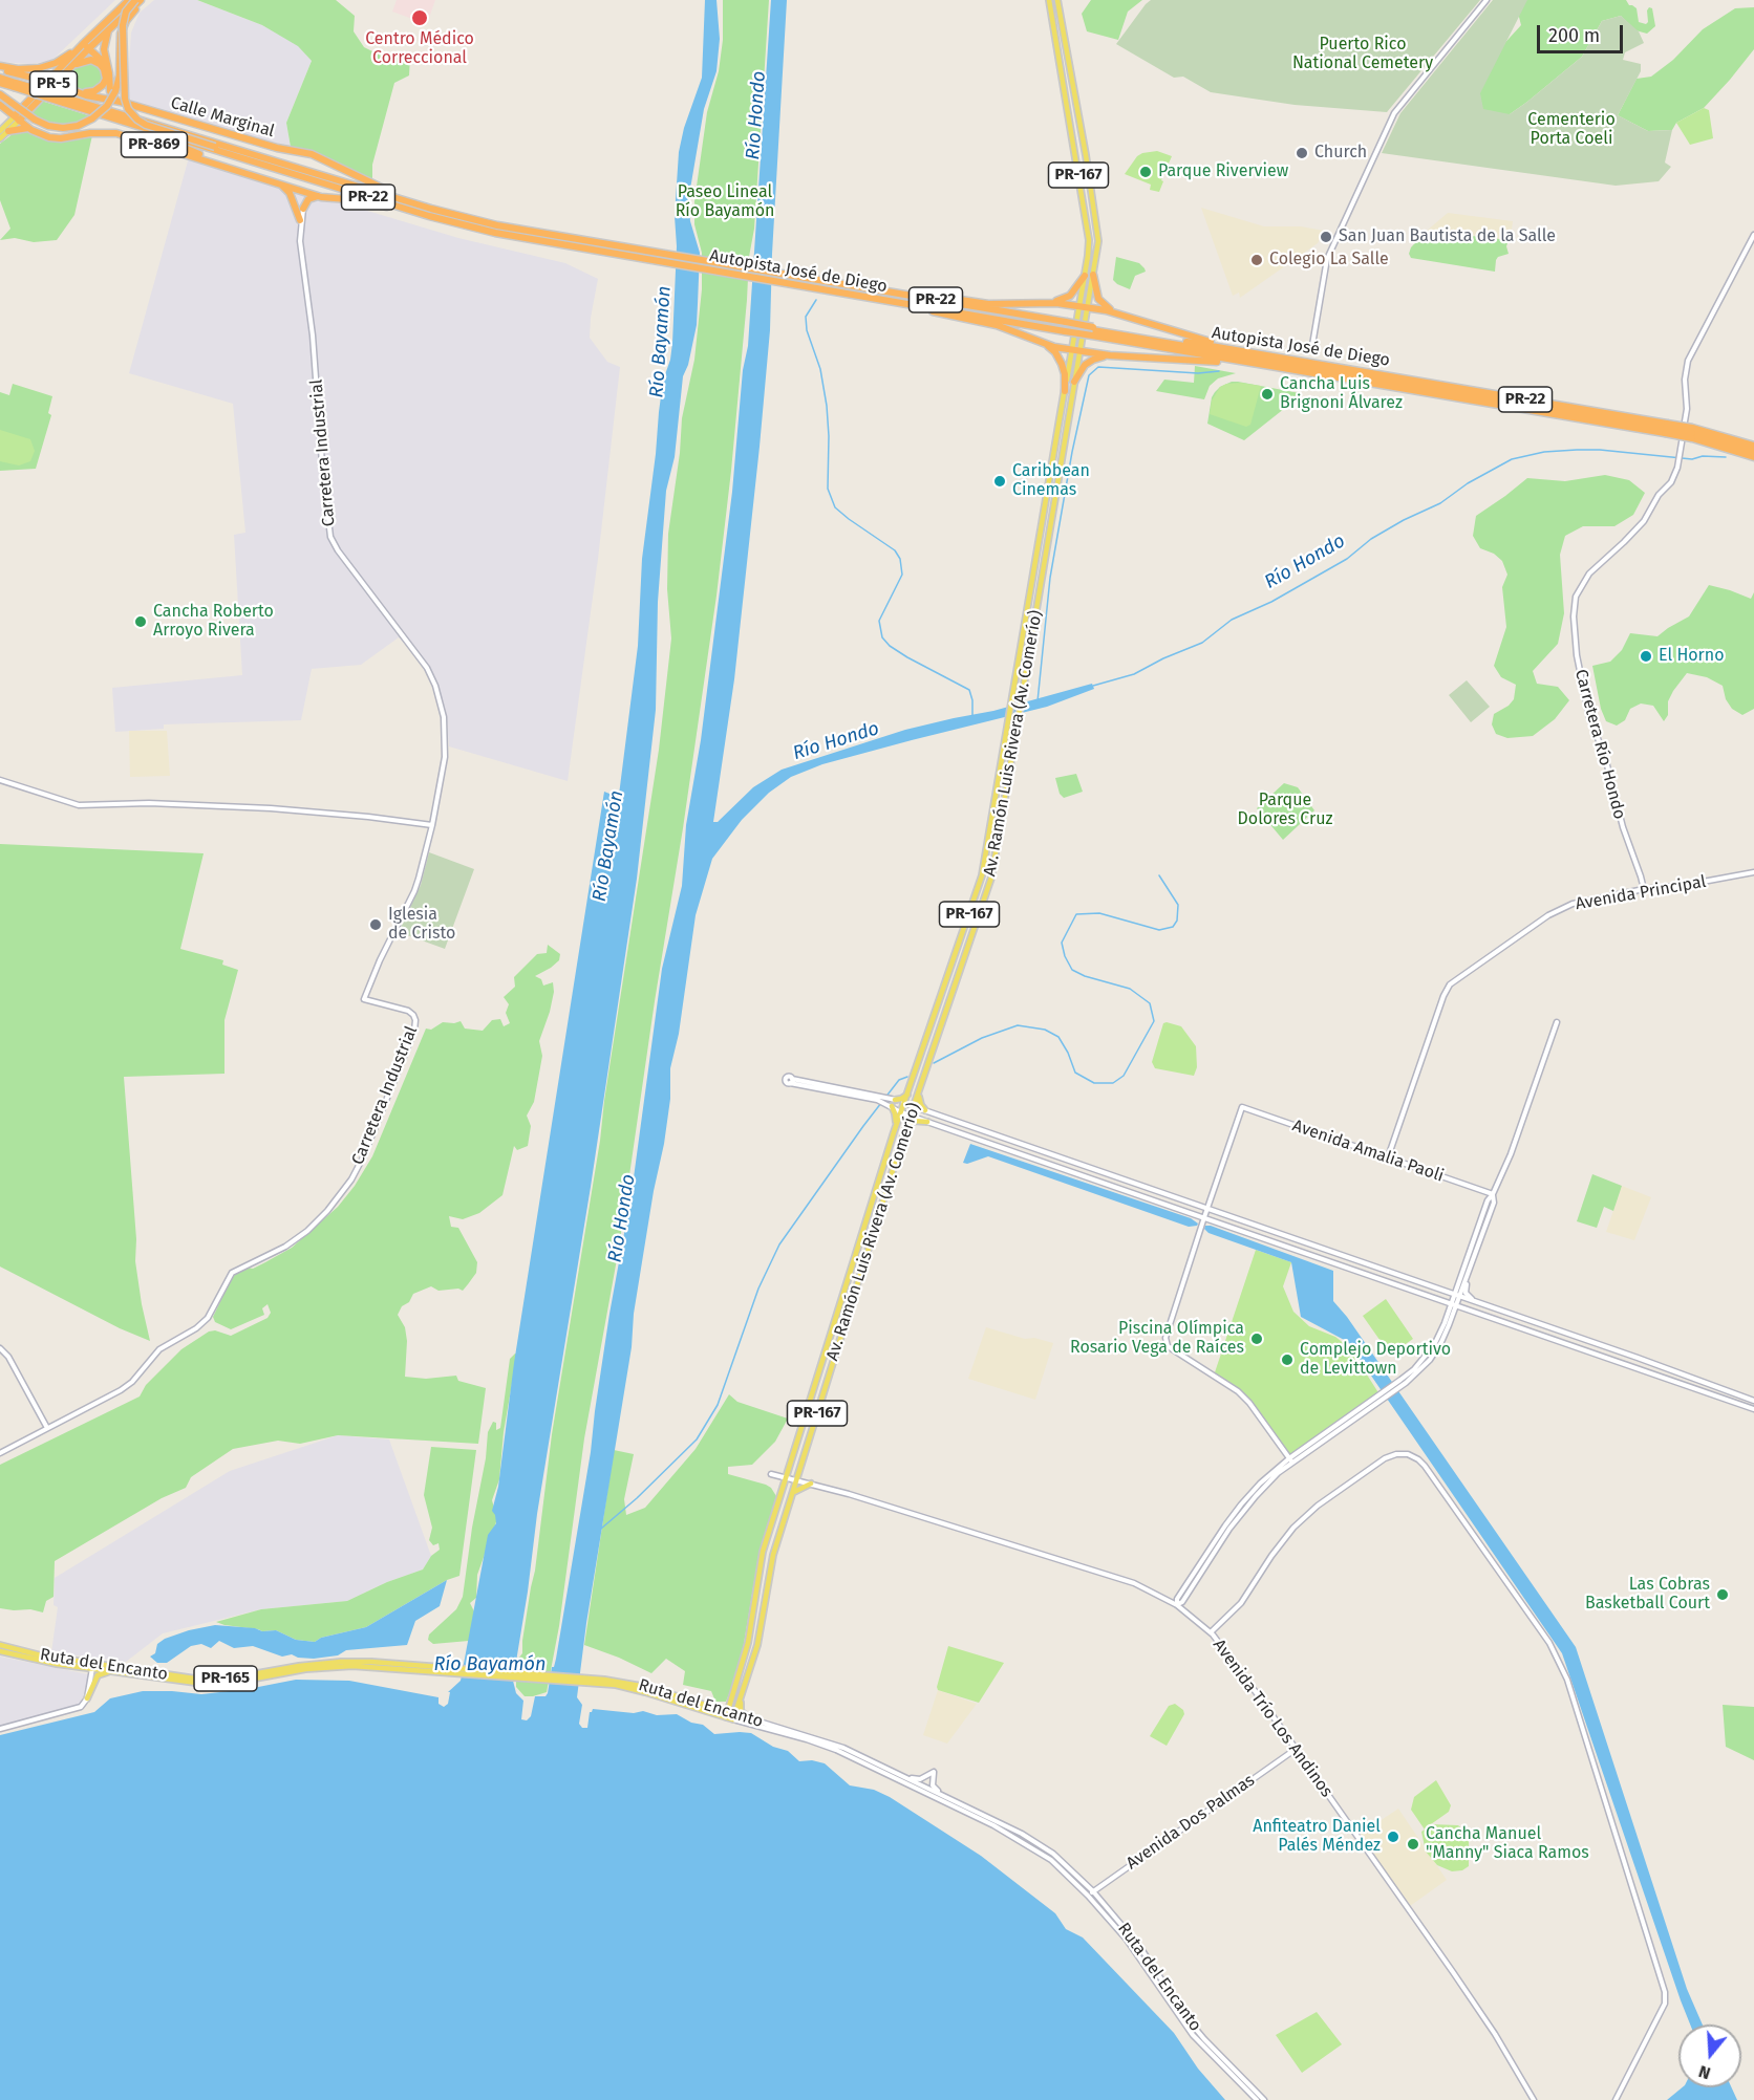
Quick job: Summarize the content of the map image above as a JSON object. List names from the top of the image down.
{
  "streets": {
    "highway": [
      "PR-5",
      "Calle Marginal",
      "PR-869",
      "PR-22",
      "Autopista José de Diego"
    ],
    "main road": [
      "PR-167",
      "Av. Ramón Luis Rivera (Av. Comerío)",
      "Ruta del Encanto",
      "PR-165"
    ],
    "street": [
      "Carretera Industrial",
      "Carretera Río Hondo",
      "Avenida Principal",
      "Avenida Amalia Paoli",
      "Avenida Trío Los Andinos",
      "Avenida Dos Palmas"
    ]
  },
  "crossings": [
    ["PR-5", "PR-869"],
    ["Calle Marginal", "Autopista José de Diego"],
    ["Av. Ramón Luis Rivera (Av. Comerío)", "Ruta del Encanto"],
    ["Av. Ramón Luis Rivera (Av. Comerío)", "Avenida Trío Los Andinos"],
    ["Carretera Río Hondo", "Avenida Principal"],
    ["Avenida Principal", "Avenida Amalia Paoli"],
    ["Ruta del Encanto", "Avenida Dos Palmas"],
    ["Avenida Trío Los Andinos", "Avenida Dos Palmas"]
  ],
  "water": ["Río Hondo", "Río Bayamón"],
  "parks": [
    "Puerto Rico National Cemetery",
    "Cementerio Porta Coeli",
    "Paseo Lineal Río Bayamón",
    "Parque Dolores Cruz"
  ],
  "places": [
    "Centro Médico Correccional",
    "Church",
    "Parque Riverview",
    "San Juan Bautista de la Salle",
    "Colegio La Salle",
    "Cancha Luis Brignoni Álvarez",
    "Caribbean Cinemas",
    "Cancha Roberto Arroyo Rivera",
    "El Horno",
    "Iglesia de Cristo",
    "Piscina Olímpica Rosario Vega de Raíces",
    "Complejo Deportivo de Levittown",
    "Las Cobras Basketball Court",
    "Anfiteatro Daniel Palés Méndez",
    "Cancha Manuel \"Manny\" Siaca Ramos"
  ],
  "scale_bar": "200 m",
  "north": "bottom"
}
